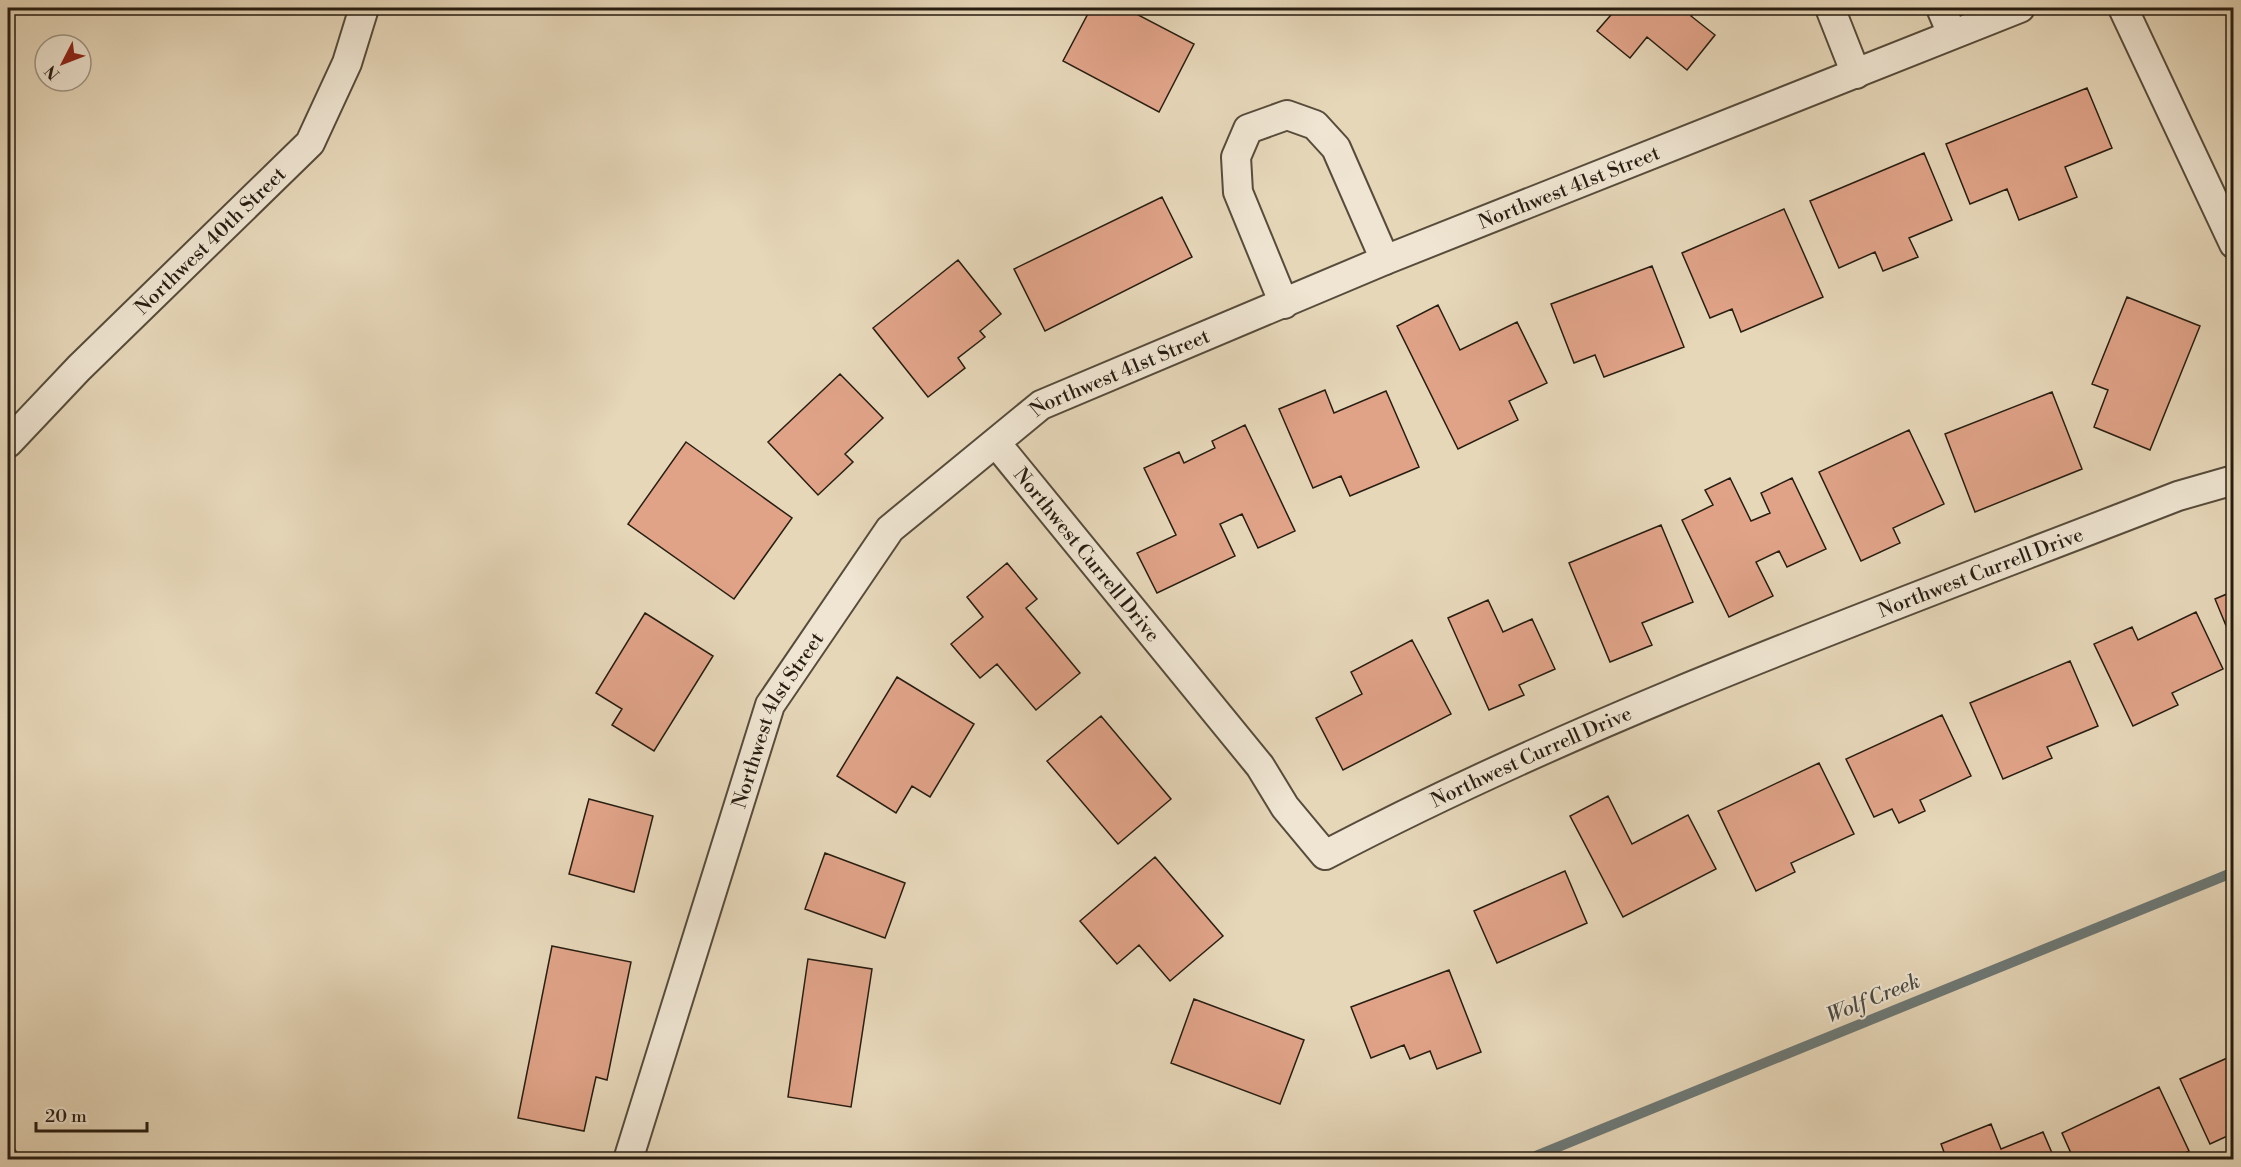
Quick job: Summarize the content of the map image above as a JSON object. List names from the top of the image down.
{
  "streets": {
    "street": ["Northwest 41st Street", "Northwest 40th Street", "Northwest Currell Drive"]
  },
  "crossings": [
    ["Northwest 41st Street", "Northwest Currell Drive"]
  ],
  "water": ["Wolf Creek"],
  "scale_bar": "20 m",
  "north": "bottom left"
}
